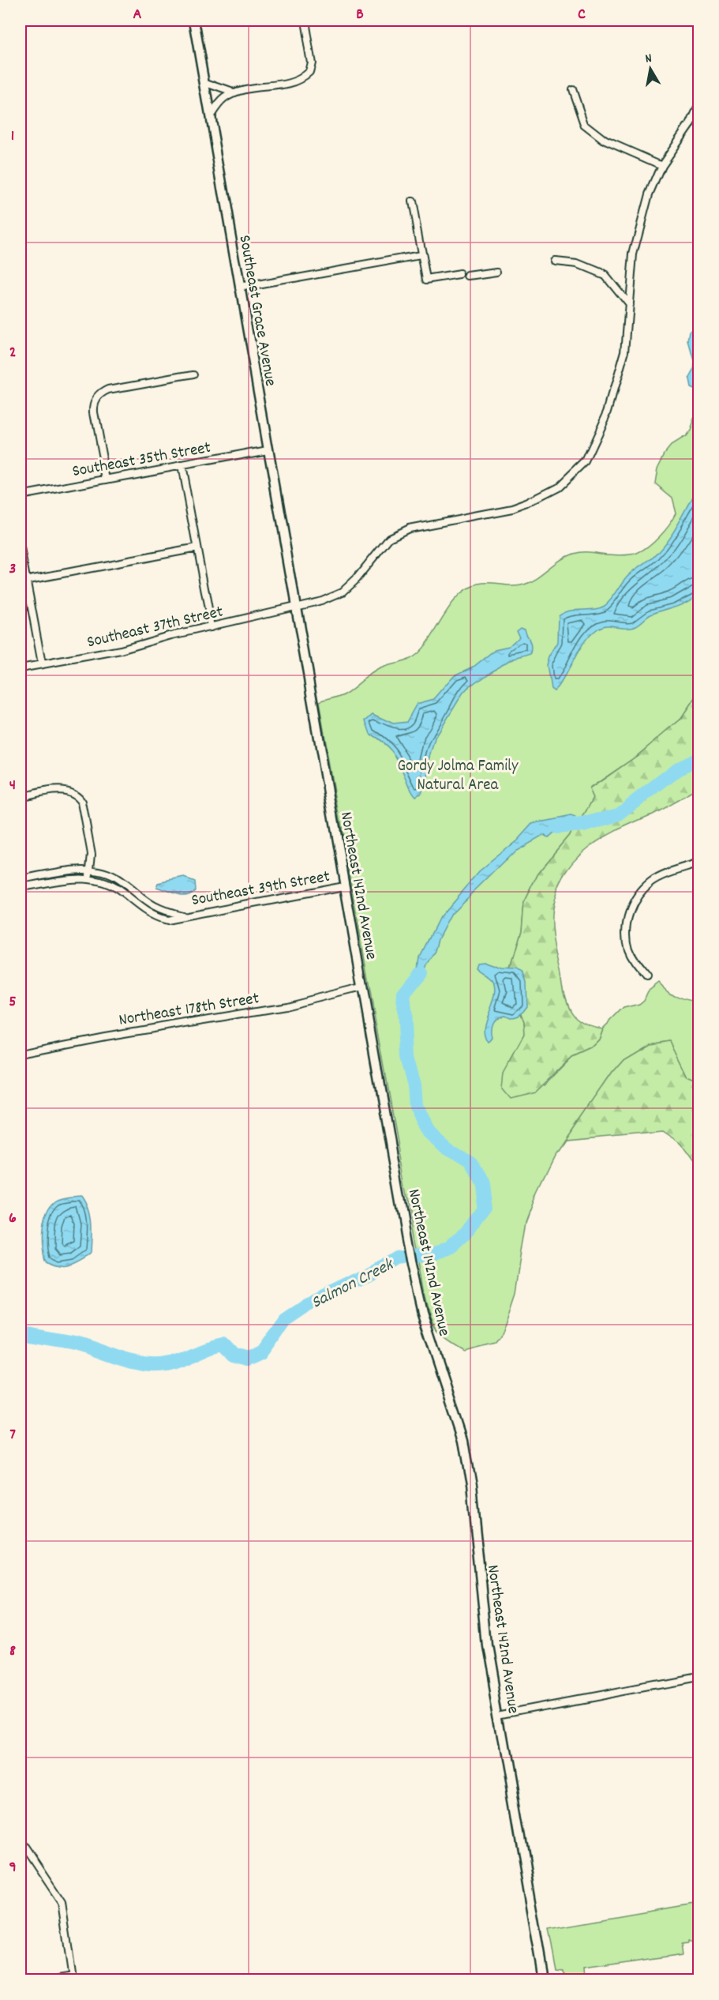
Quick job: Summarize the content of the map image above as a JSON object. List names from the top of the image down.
{
  "streets": {
    "street": [
      "Southeast Grace Avenue",
      "Southeast 35th Street",
      "Southeast 37th Street",
      "Northeast 142nd Avenue",
      "Southeast 39th Street",
      "Northeast 178th Street"
    ]
  },
  "crossings": [
    ["Southeast Grace Avenue", "Southeast 35th Street"],
    ["Southeast Grace Avenue", "Southeast 37th Street"],
    ["Southeast Grace Avenue", "Northeast 142nd Avenue"],
    ["Southeast 37th Street", "Northeast 142nd Avenue"],
    ["Northeast 142nd Avenue", "Southeast 39th Street"],
    ["Northeast 142nd Avenue", "Northeast 178th Street"]
  ],
  "water": ["Salmon Creek"],
  "parks": ["Gordy Jolma Family Natural Area"],
  "north": "top",
  "grid": {
    "columns": ["A", "B", "C"],
    "rows": [
      "1",
      "2",
      "3",
      "4",
      "5",
      "6",
      "7",
      "8",
      "9"
    ]
  }
}
